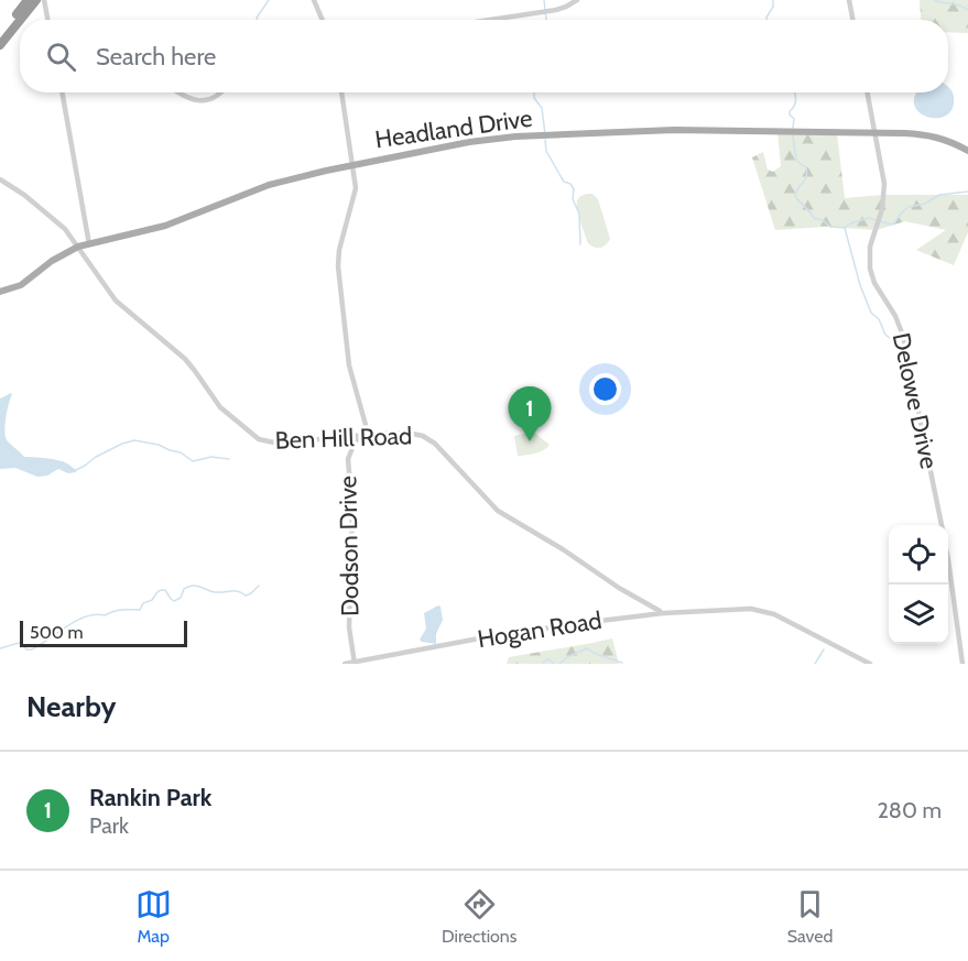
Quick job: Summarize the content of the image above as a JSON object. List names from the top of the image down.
{
  "streets": {
    "main road": ["Headland Drive"],
    "street": [
      "Delowe Drive",
      "Ben Hill Road",
      "Dodson Drive",
      "Hogan Road"
    ]
  },
  "crossings": [
    ["Headland Drive", "Delowe Drive"],
    ["Headland Drive", "Ben Hill Road"],
    ["Ben Hill Road", "Dodson Drive"],
    ["Ben Hill Road", "Hogan Road"],
    ["Dodson Drive", "Hogan Road"]
  ],
  "scale_bar": "500 m",
  "page": {
    "search": "Search here",
    "pins": "1",
    "scale": "500 m",
    "heading": "Nearby",
    "list": [
      {
        "mark": "1",
        "name": "Rankin Park",
        "note": "Park",
        "value": "280 m"
      }
    ],
    "nav": ["Map", "Directions", "Saved"]
  }
}
